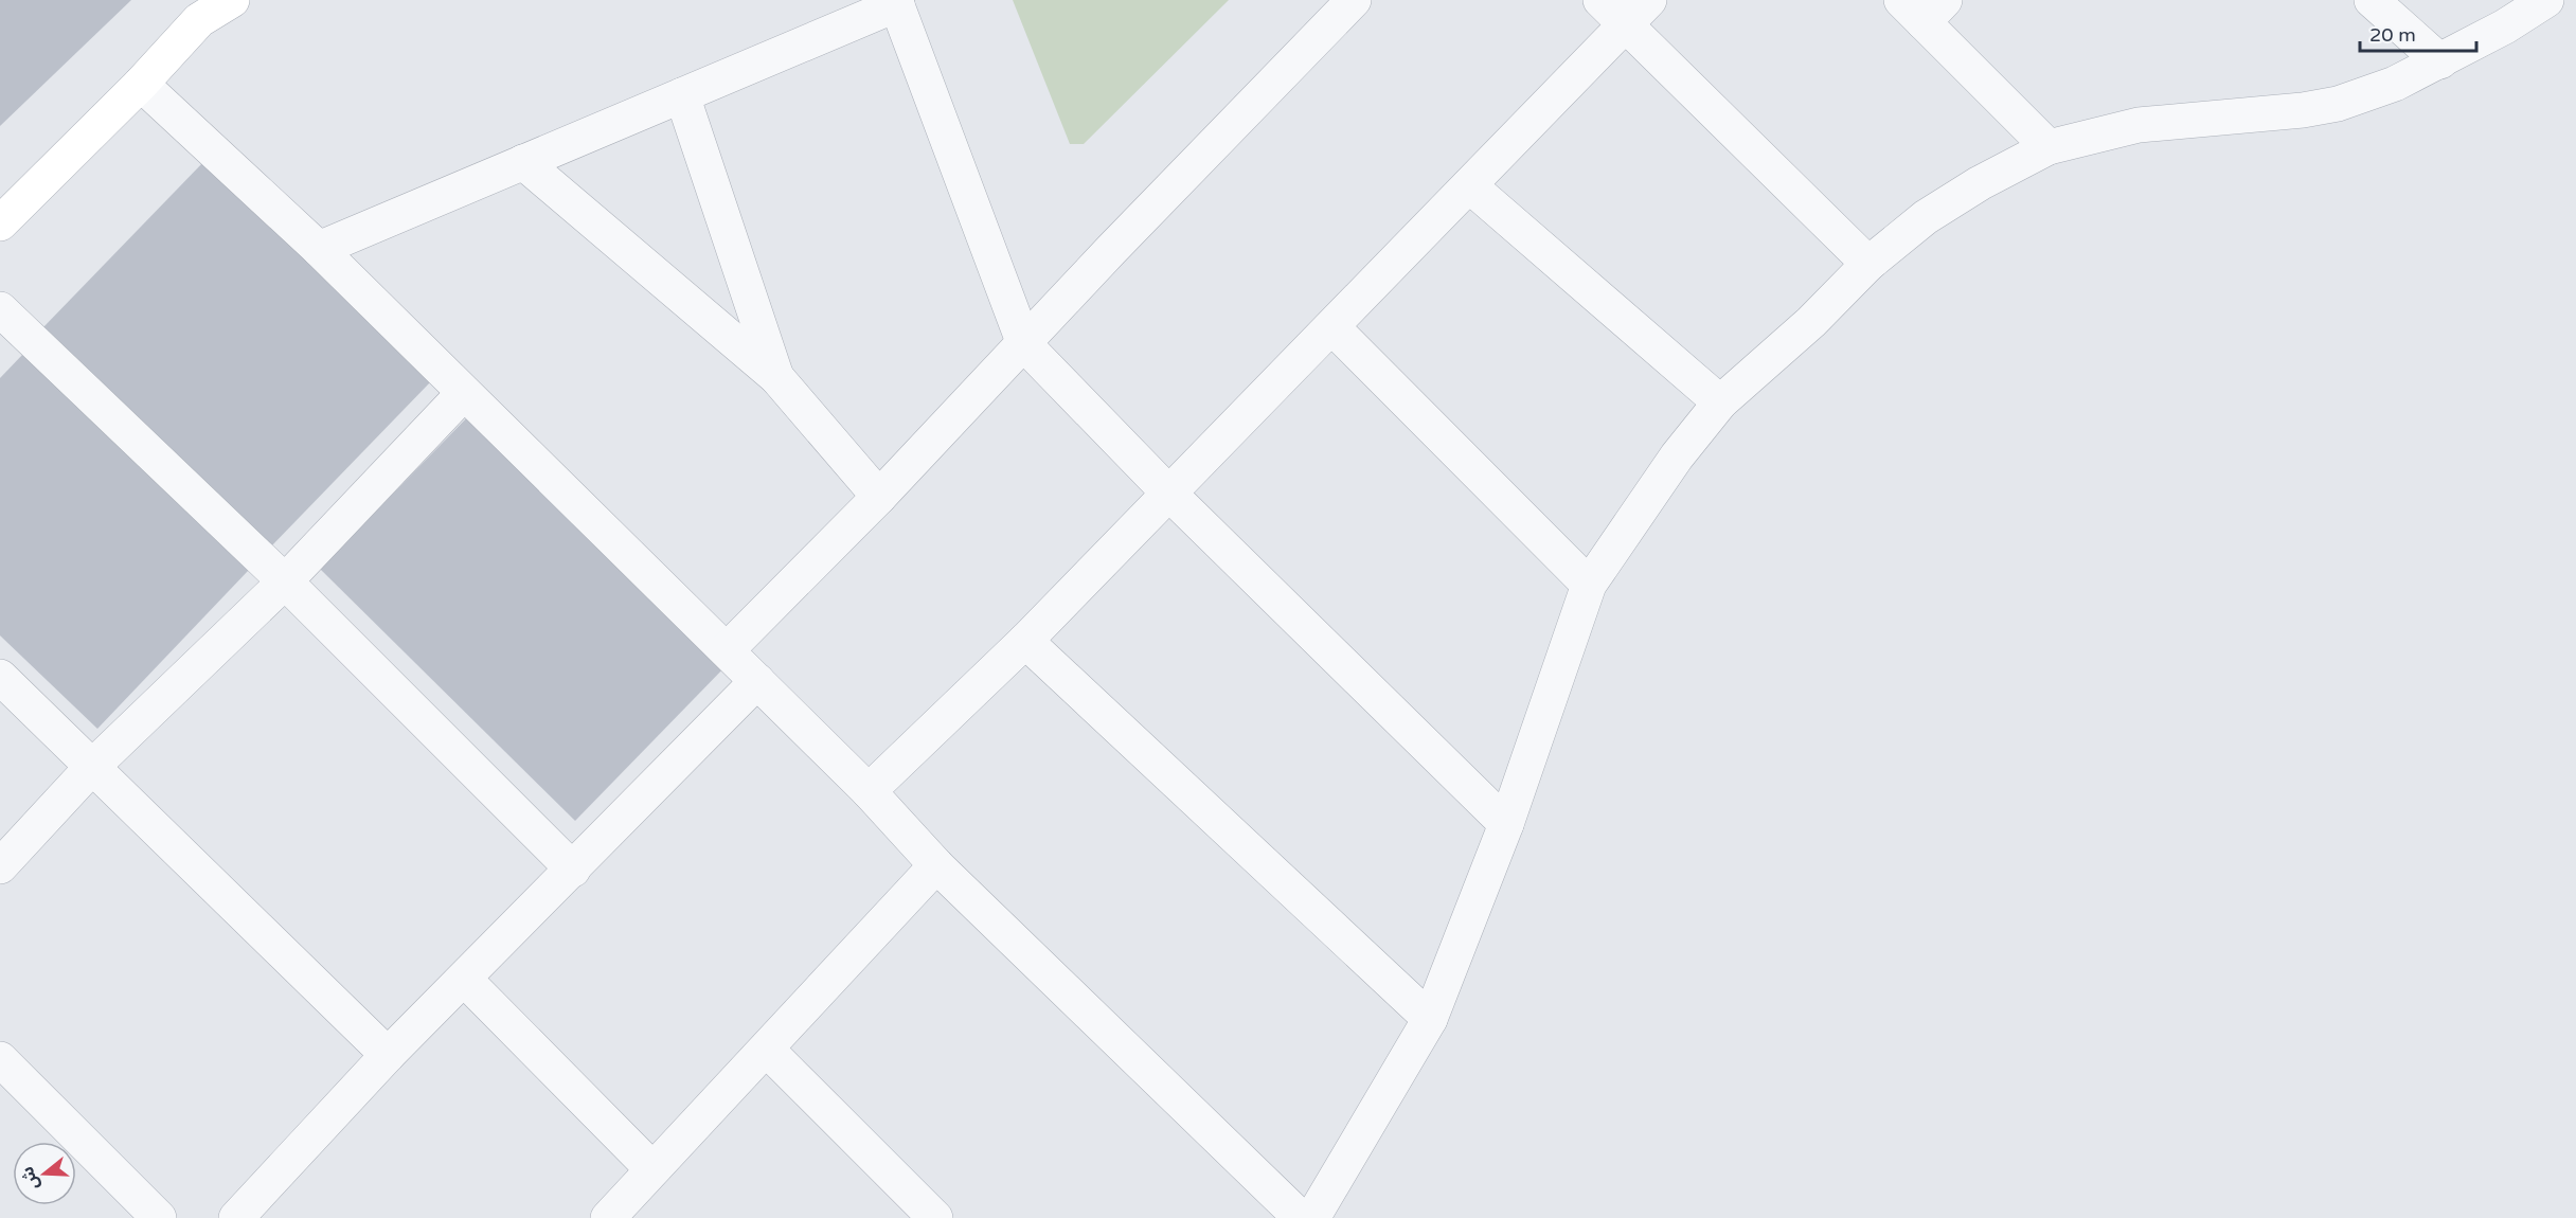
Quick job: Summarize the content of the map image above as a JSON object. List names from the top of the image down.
{
  "scale_bar": "20 m",
  "north": "left"
}
